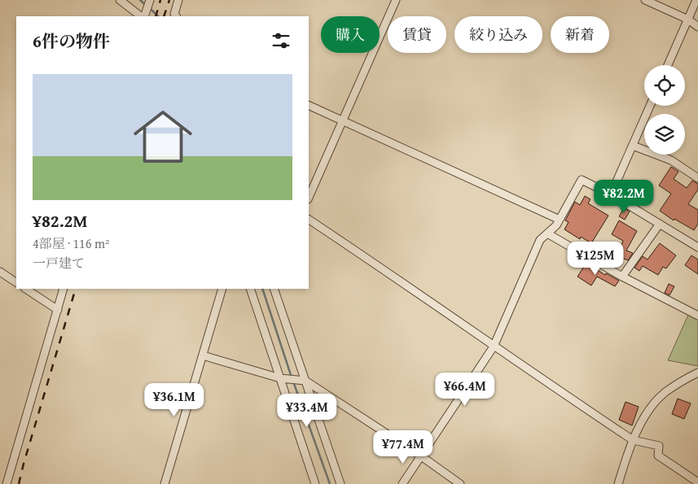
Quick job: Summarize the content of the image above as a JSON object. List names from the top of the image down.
{
  "page": {
    "chip": [
      "購入",
      "賃貸",
      "絞り込み",
      "新着"
    ],
    "heading": "6件の物件",
    "list": [
      {
        "name": "¥82.2M",
        "note": "4部屋 · 116 m² · 一戸建て"
      }
    ],
    "price": [
      "¥82.2M",
      "¥125M",
      "¥66.4M",
      "¥36.1M",
      "¥33.4M",
      "¥77.4M"
    ]
  }
}
